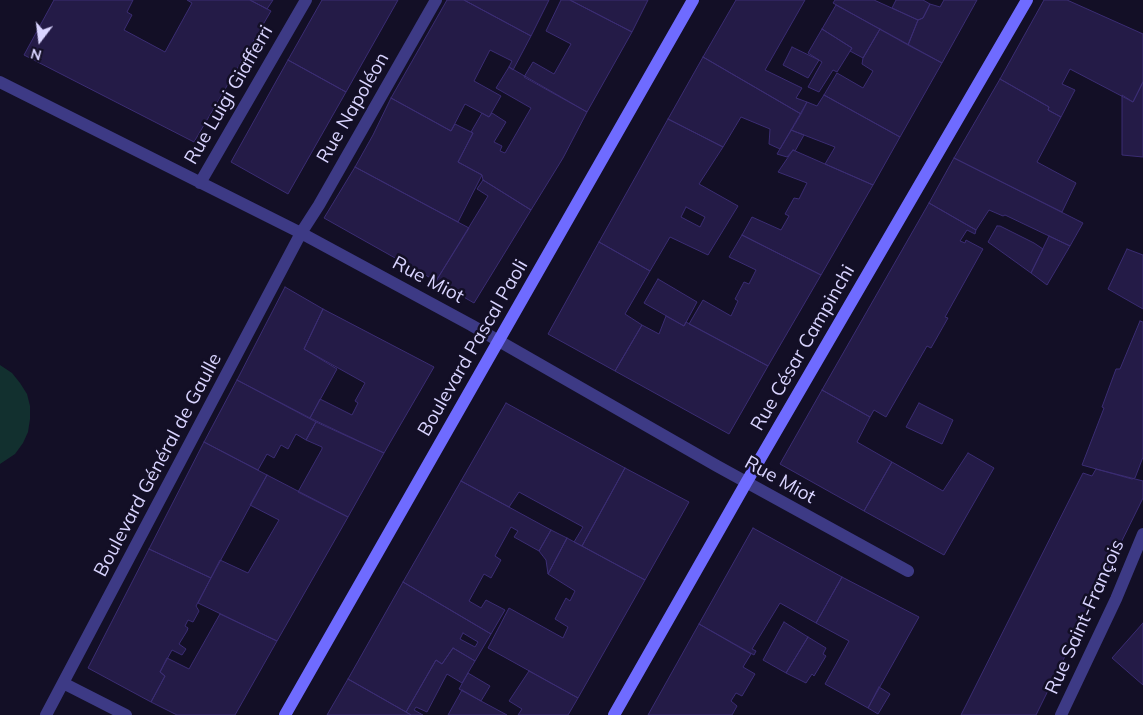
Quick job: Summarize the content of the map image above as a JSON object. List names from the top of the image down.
{
  "streets": {
    "street": [
      "Rue Luigi Giafferri",
      "Rue Napoléon",
      "Rue Miot",
      "Boulevard Pascal Paoli",
      "Rue César Campinchi",
      "Boulevard Général de Gaulle",
      "Rue Saint-François"
    ]
  },
  "crossings": [
    ["Rue Luigi Giafferri", "Rue Miot"],
    ["Rue Napoléon", "Rue Miot"],
    ["Rue Napoléon", "Boulevard Général de Gaulle"],
    ["Rue Miot", "Boulevard Pascal Paoli"],
    ["Rue Miot", "Rue César Campinchi"],
    ["Rue Miot", "Boulevard Général de Gaulle"]
  ],
  "north": "bottom"
}
